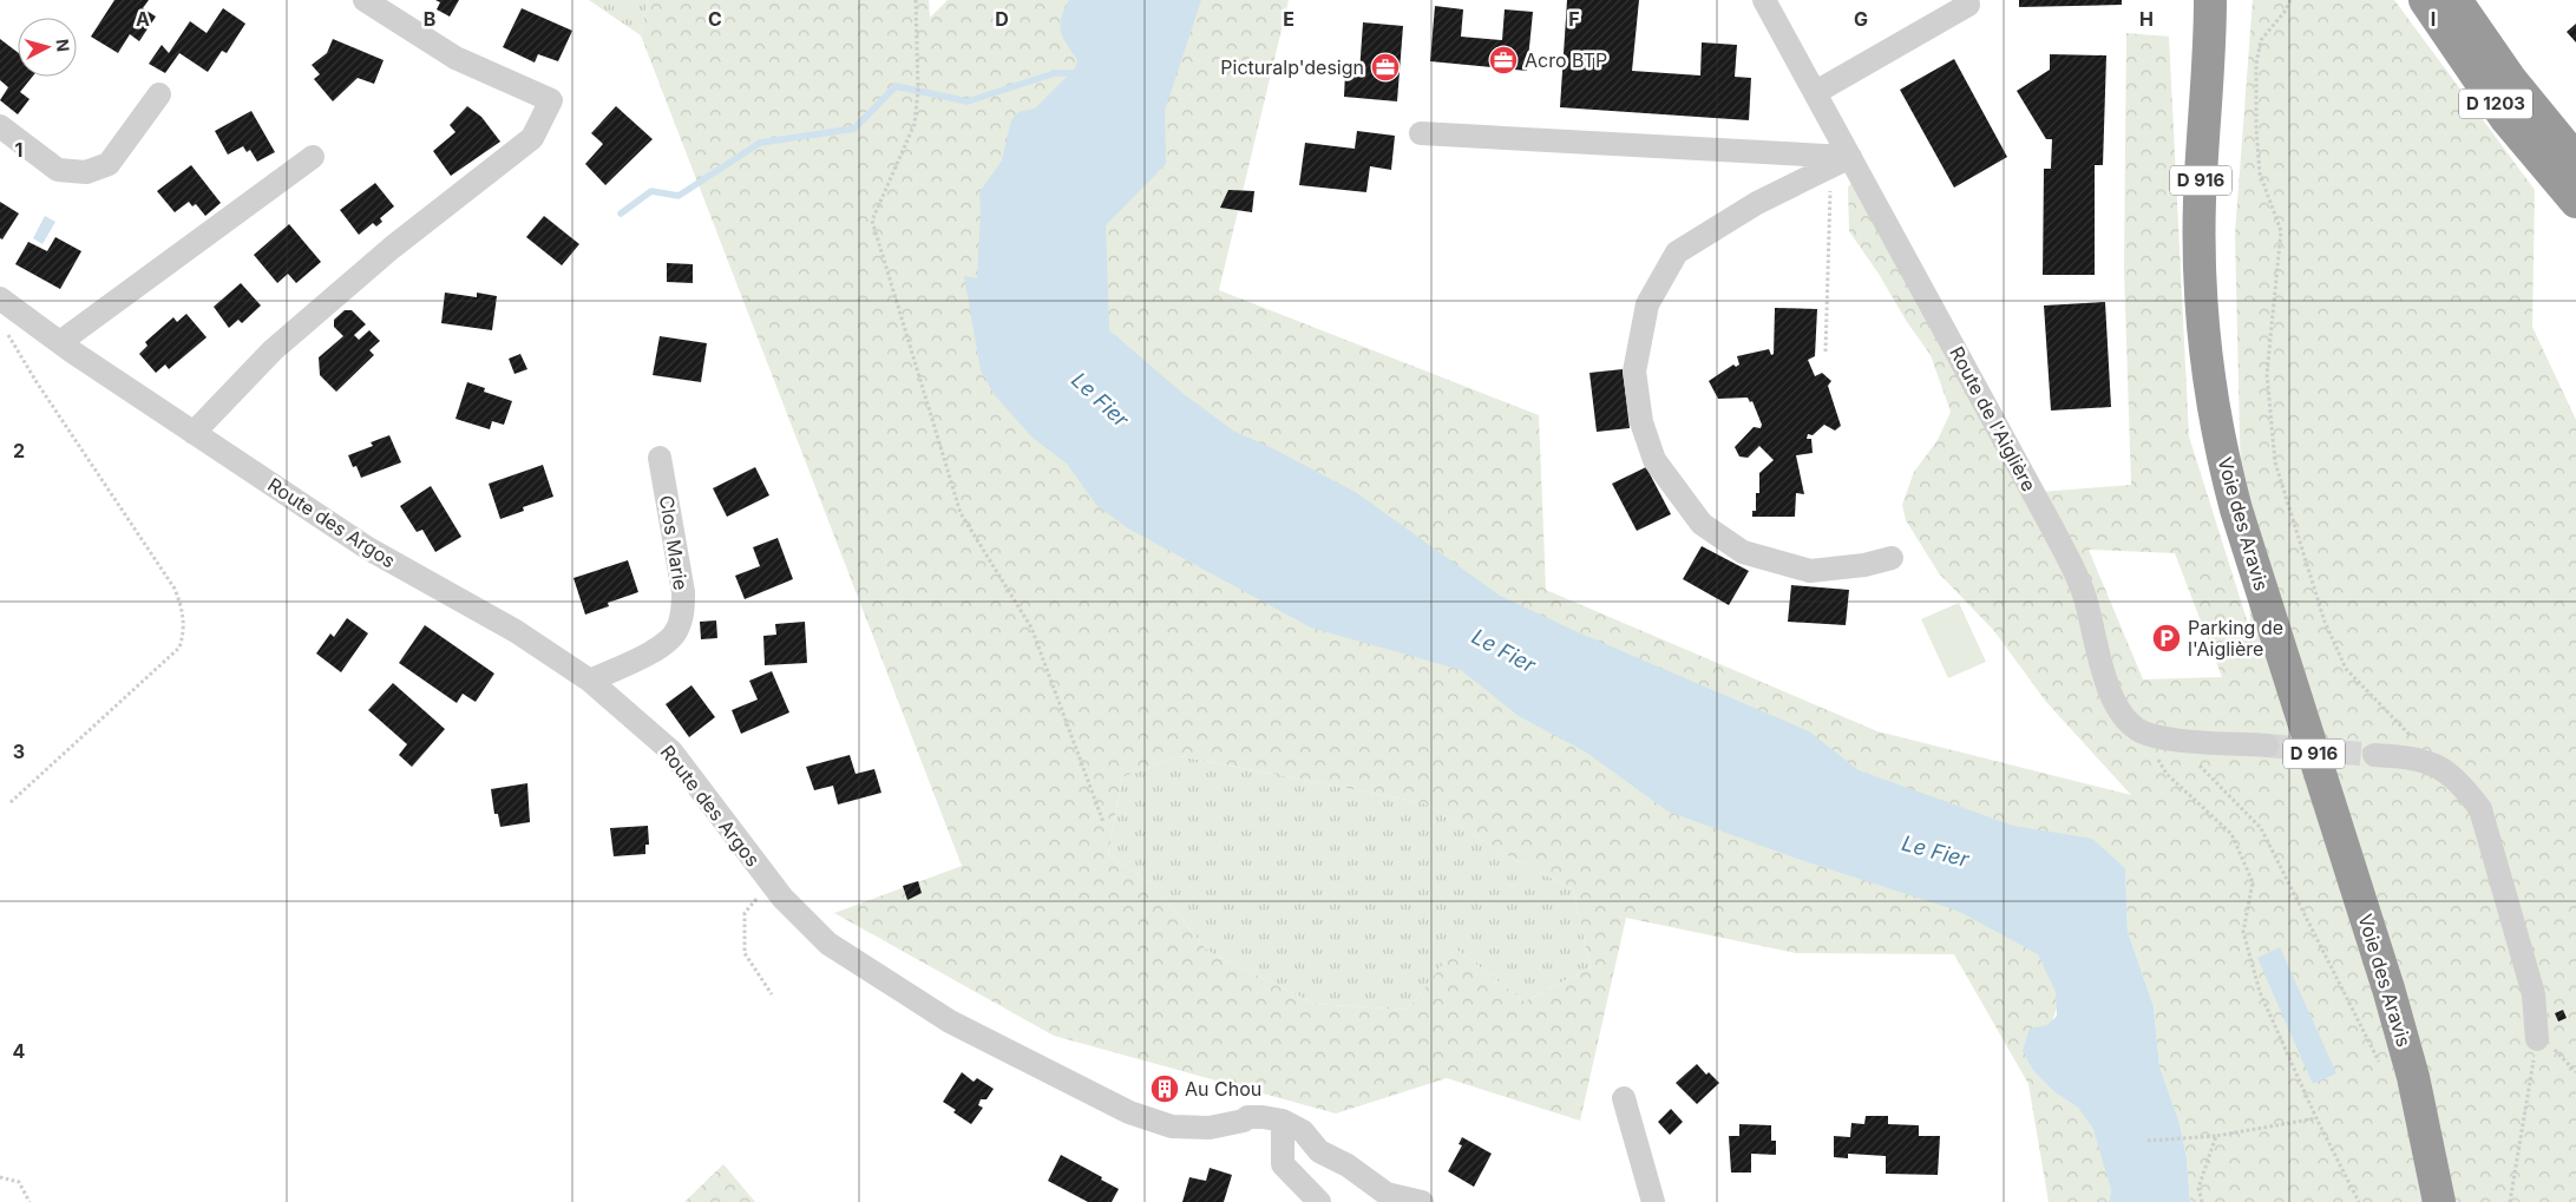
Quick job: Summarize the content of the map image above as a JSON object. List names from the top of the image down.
{
  "streets": {
    "highway": ["D 1203", "D 916", "Voie des Aravis"],
    "street": ["Route de l'Aiglière", "Route des Argos", "Clos Marie"]
  },
  "crossings": [
    ["Route des Argos", "Clos Marie"]
  ],
  "water": ["Le Fier"],
  "places": {
    "office": ["Acro BTP", "Picturalp'design"],
    "parking": ["Parking de l'Aiglière"],
    "building": ["Au Chou"]
  },
  "north": "right",
  "grid": {
    "columns": [
      "A",
      "B",
      "C",
      "D",
      "E",
      "F",
      "G",
      "H",
      "I"
    ],
    "rows": [
      "1",
      "2",
      "3",
      "4"
    ]
  }
}
